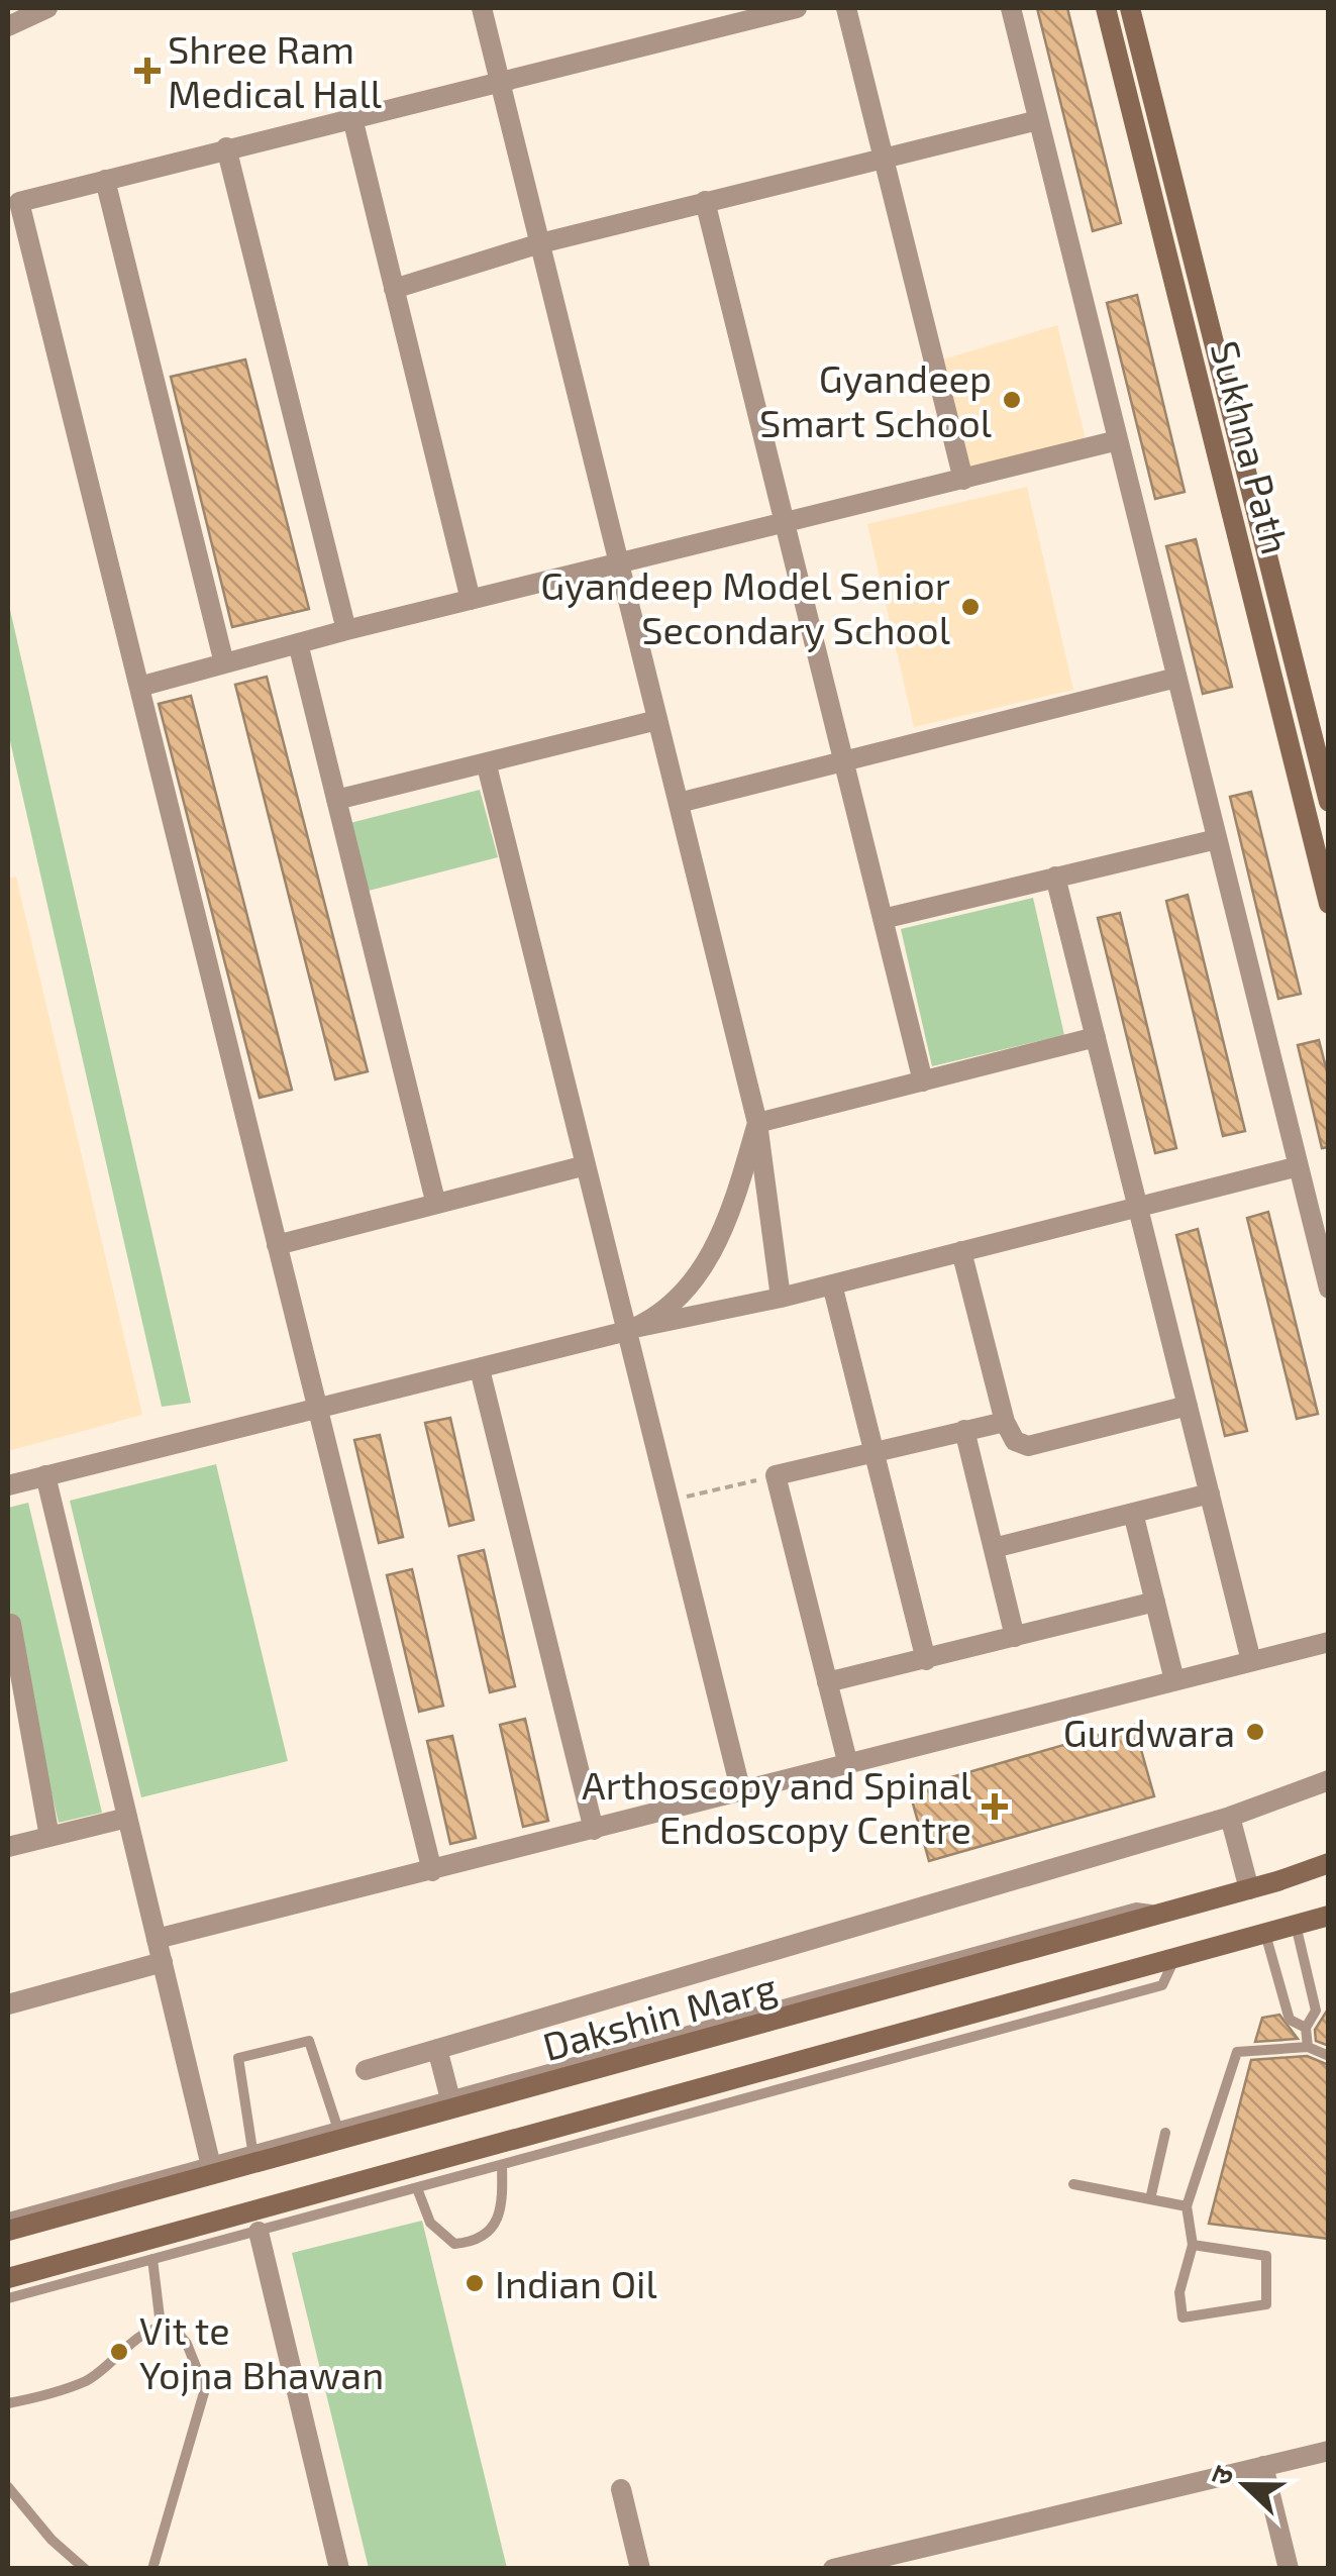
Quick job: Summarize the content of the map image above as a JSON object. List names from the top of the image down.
{
  "streets": {
    "main road": ["Sukhna Path", "Dakshin Marg"]
  },
  "places": {
    "health": ["Shree Ram Medical Hall", "Arthoscopy and Spinal Endoscopy Centre"],
    "other": [
      "Gyandeep Smart School",
      "Gyandeep Model Senior Secondary School",
      "Gurdwara",
      "Indian Oil",
      "Vit te Yojna Bhawan"
    ]
  },
  "north": "left"
}
